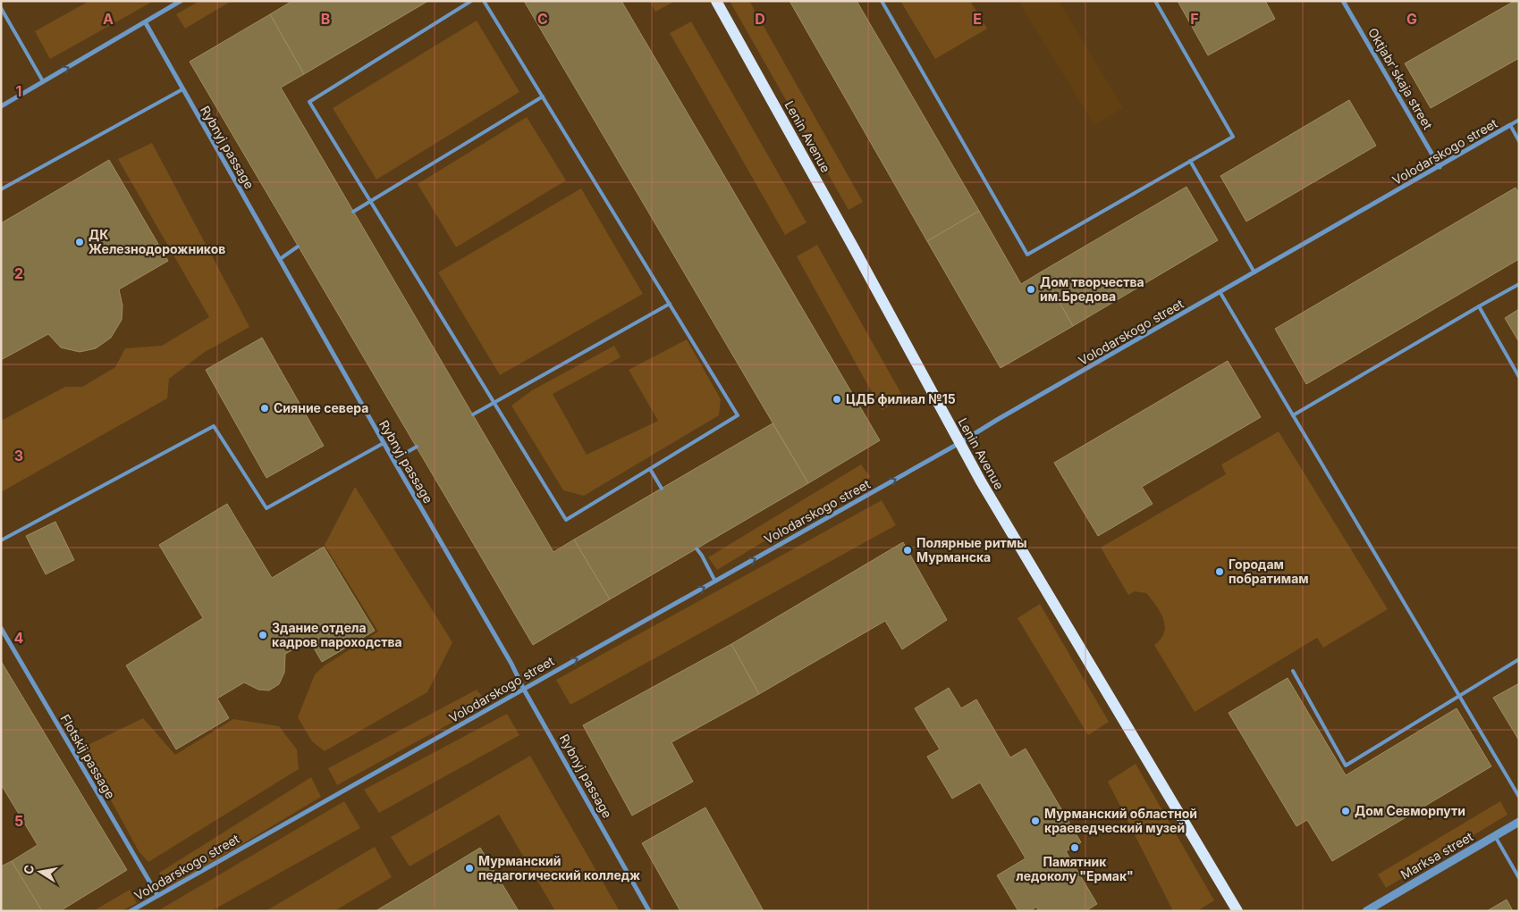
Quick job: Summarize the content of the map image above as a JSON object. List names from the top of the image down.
{
  "streets": {
    "main road": ["Lenin Avenue"],
    "street": [
      "Oktjabr'skaja street",
      "Rybnyj passage",
      "Volodarskogo street",
      "Flotskij passage",
      "Marksa street"
    ]
  },
  "crossings": [
    ["Oktjabr'skaja street", "Volodarskogo street"],
    ["Lenin Avenue", "Volodarskogo street"],
    ["Rybnyj passage", "Volodarskogo street"],
    ["Volodarskogo street", "Flotskij passage"]
  ],
  "places": [
    "ДК Железнодорожников",
    "Дом творчества им.Бредова",
    "ЦДБ филиал №15",
    "Сияние севера",
    "Полярные ритмы Мурманска",
    "Городам побратимам",
    "Здание отдела кадров пароходства",
    "Дом Севморпути",
    "Мурманский областной краеведческий музей",
    "Памятник ледоколу \"Ермак\"",
    "Мурманский педагогический колледж"
  ],
  "north": "left",
  "grid": {
    "columns": [
      "A",
      "B",
      "C",
      "D",
      "E",
      "F",
      "G"
    ],
    "rows": [
      "1",
      "2",
      "3",
      "4",
      "5"
    ]
  }
}
